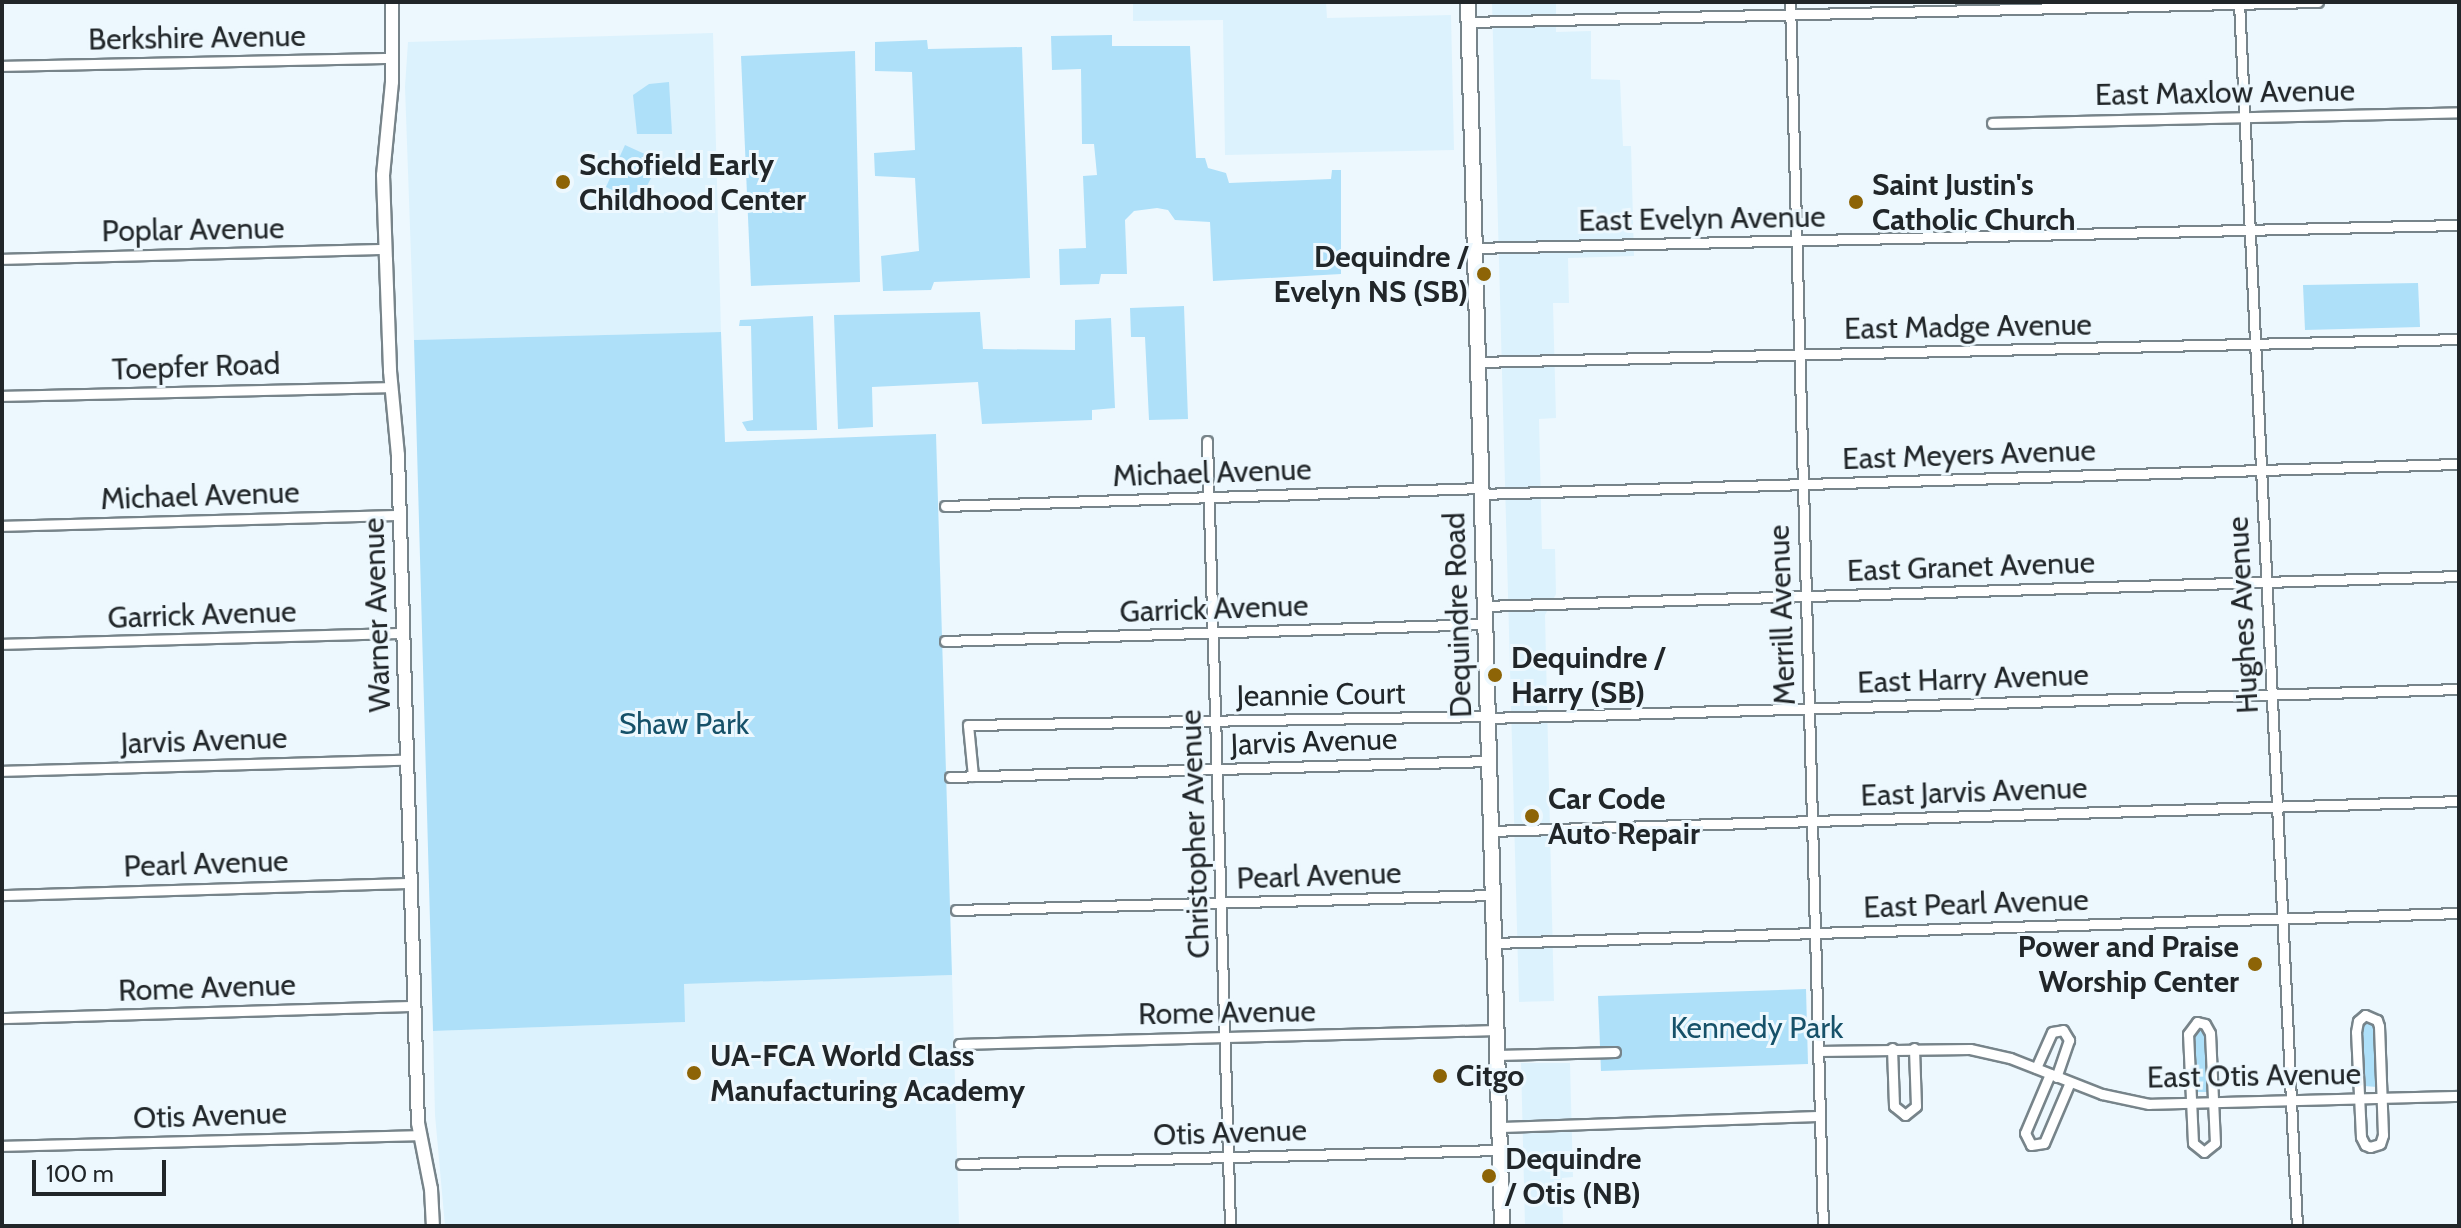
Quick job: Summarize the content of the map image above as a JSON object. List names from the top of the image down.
{
  "streets": {
    "main road": ["Dequindre Road"],
    "street": [
      "Berkshire Avenue",
      "East Maxlow Avenue",
      "East Evelyn Avenue",
      "Poplar Avenue",
      "East Madge Avenue",
      "Toepfer Road",
      "East Meyers Avenue",
      "Michael Avenue",
      "East Granet Avenue",
      "Garrick Avenue",
      "Warner Avenue",
      "Merrill Avenue",
      "Hughes Avenue",
      "East Harry Avenue",
      "Jeannie Court",
      "Jarvis Avenue",
      "East Jarvis Avenue",
      "Christopher Avenue",
      "Pearl Avenue",
      "East Pearl Avenue",
      "Rome Avenue",
      "East Otis Avenue",
      "Otis Avenue"
    ]
  },
  "crossings": [
    ["Berkshire Avenue", "Warner Avenue"],
    ["East Maxlow Avenue", "Hughes Avenue"],
    ["East Evelyn Avenue", "Dequindre Road"],
    ["East Evelyn Avenue", "Merrill Avenue"],
    ["East Evelyn Avenue", "Hughes Avenue"],
    ["Poplar Avenue", "Warner Avenue"],
    ["East Madge Avenue", "Dequindre Road"],
    ["East Madge Avenue", "Merrill Avenue"],
    ["East Madge Avenue", "Hughes Avenue"],
    ["Toepfer Road", "Warner Avenue"],
    ["East Meyers Avenue", "Michael Avenue"],
    ["East Meyers Avenue", "Dequindre Road"],
    ["East Meyers Avenue", "Merrill Avenue"],
    ["East Meyers Avenue", "Hughes Avenue"],
    ["Michael Avenue", "Warner Avenue"],
    ["Michael Avenue", "Dequindre Road"],
    ["Michael Avenue", "Christopher Avenue"],
    ["East Granet Avenue", "Dequindre Road"],
    ["East Granet Avenue", "Merrill Avenue"],
    ["East Granet Avenue", "Hughes Avenue"],
    ["Garrick Avenue", "Warner Avenue"],
    ["Garrick Avenue", "Dequindre Road"],
    ["Garrick Avenue", "Christopher Avenue"],
    ["Warner Avenue", "Jarvis Avenue"],
    ["Warner Avenue", "Pearl Avenue"],
    ["Warner Avenue", "Rome Avenue"],
    ["Warner Avenue", "Otis Avenue"],
    ["Dequindre Road", "East Harry Avenue"],
    ["Dequindre Road", "Jeannie Court"],
    ["Dequindre Road", "Jarvis Avenue"],
    ["Dequindre Road", "East Jarvis Avenue"],
    ["Dequindre Road", "Pearl Avenue"],
    ["Dequindre Road", "East Pearl Avenue"],
    ["Dequindre Road", "Rome Avenue"],
    ["Dequindre Road", "Otis Avenue"],
    ["Merrill Avenue", "East Harry Avenue"],
    ["Merrill Avenue", "East Jarvis Avenue"],
    ["Merrill Avenue", "East Pearl Avenue"],
    ["Merrill Avenue", "East Otis Avenue"],
    ["Hughes Avenue", "East Harry Avenue"],
    ["Hughes Avenue", "East Jarvis Avenue"],
    ["Hughes Avenue", "East Pearl Avenue"],
    ["Hughes Avenue", "East Otis Avenue"],
    ["East Harry Avenue", "Jeannie Court"],
    ["Jeannie Court", "Jarvis Avenue"],
    ["Jeannie Court", "Christopher Avenue"],
    ["Jarvis Avenue", "Christopher Avenue"],
    ["Christopher Avenue", "Pearl Avenue"],
    ["Christopher Avenue", "Rome Avenue"],
    ["Christopher Avenue", "Otis Avenue"]
  ],
  "parks": ["Shaw Park", "Kennedy Park"],
  "places": [
    "Schofield Early Childhood Center",
    "Saint Justin's Catholic Church",
    "Dequindre / Evelyn NS (SB)",
    "Dequindre / Harry (SB)",
    "Car Code Auto Repair",
    "Power and Praise Worship Center",
    "UA-FCA World Class Manufacturing Academy",
    "Citgo",
    "Dequindre / Otis (NB)"
  ],
  "scale_bar": "100 m"
}
